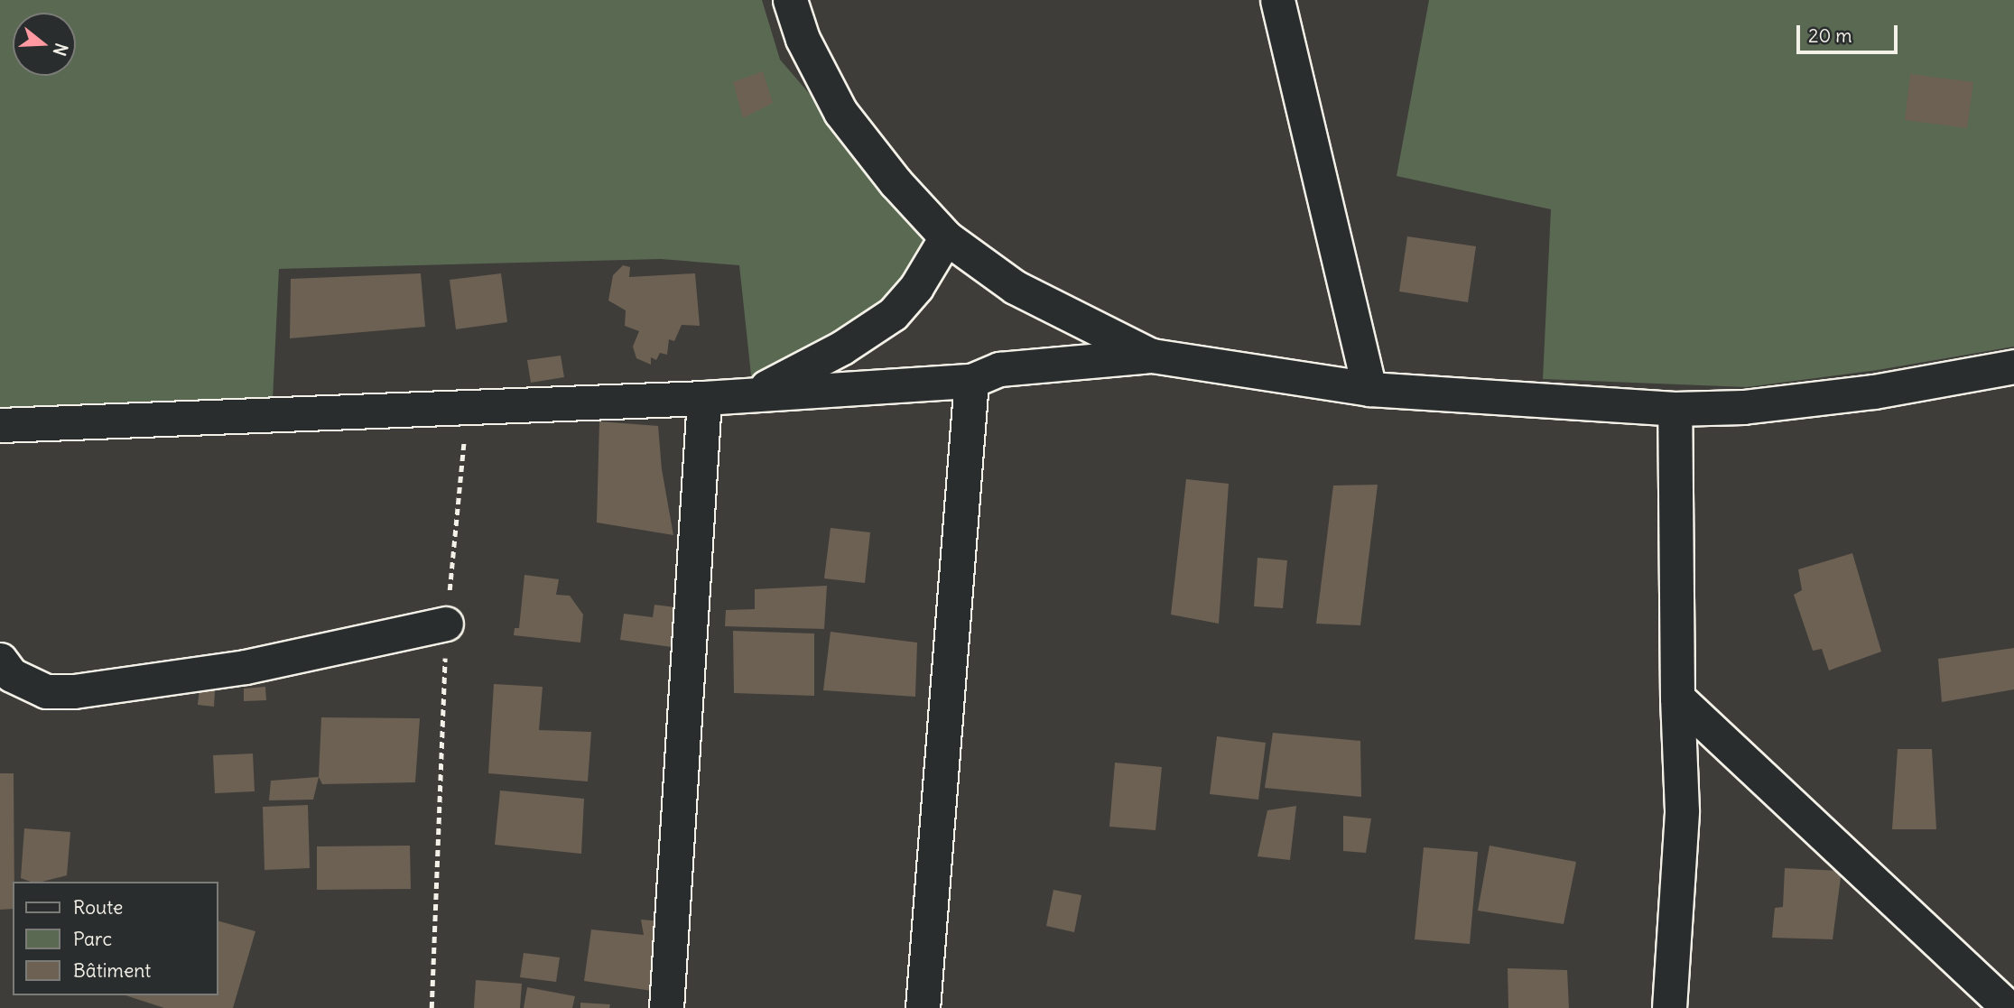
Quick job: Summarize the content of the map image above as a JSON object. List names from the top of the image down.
{
  "legend": ["Route", "Parc", "Bâtiment"],
  "scale_bar": "20 m",
  "north": "right"
}
